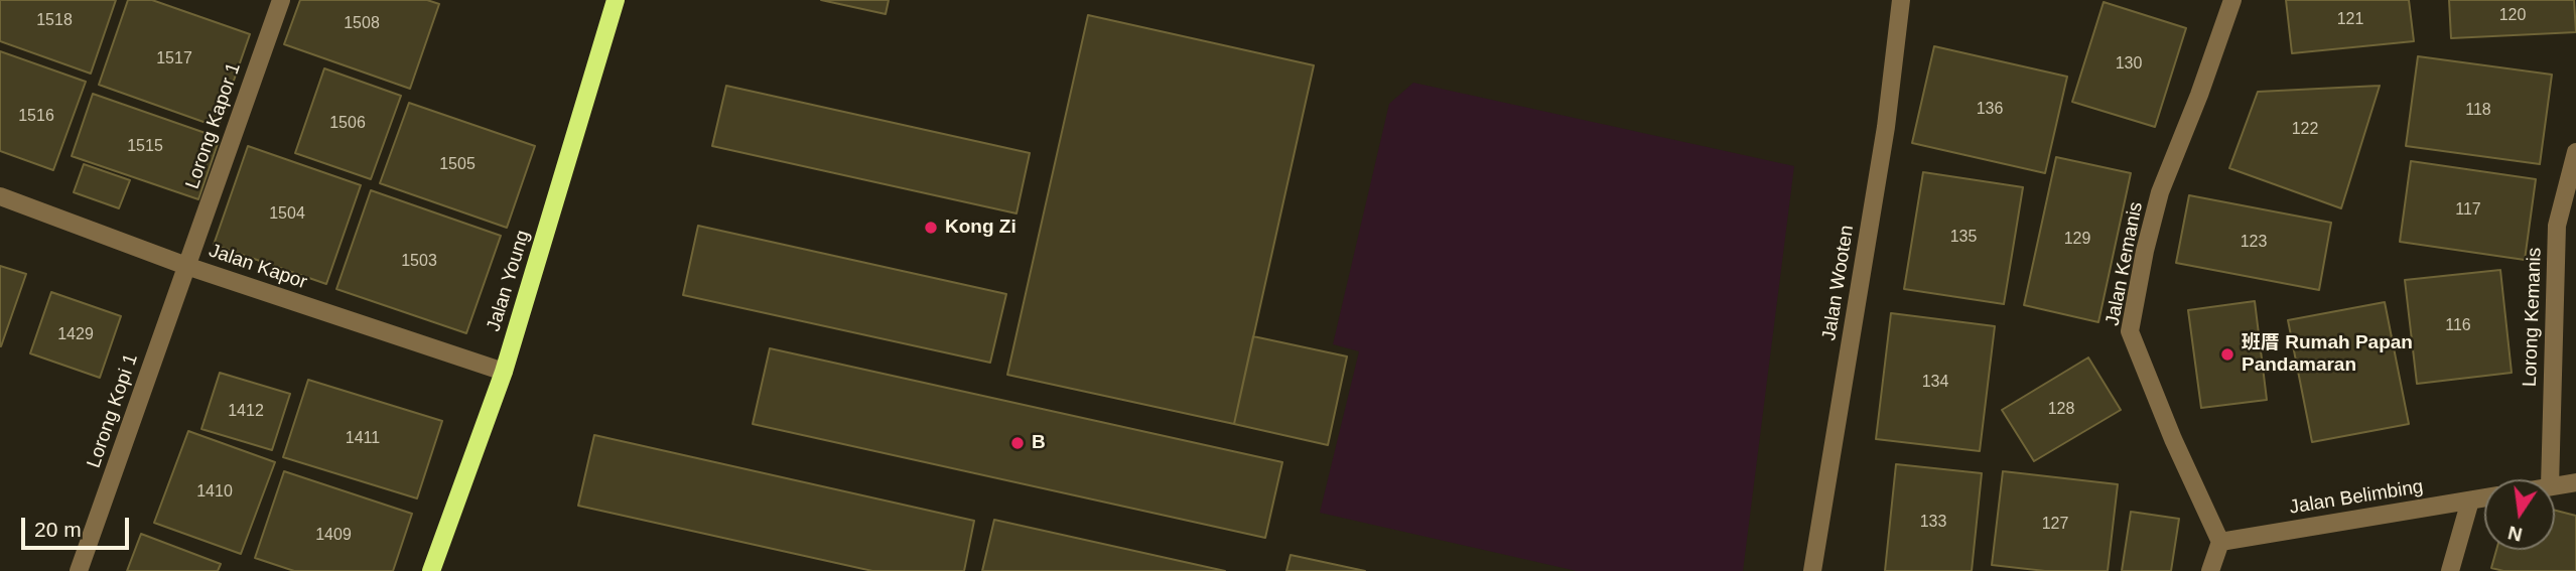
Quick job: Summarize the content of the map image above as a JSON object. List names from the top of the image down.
{
  "streets": {
    "main road": ["Jalan Young"],
    "street": [
      "Lorong Kapor 1",
      "Jalan Kemanis",
      "Jalan Kapor",
      "Jalan Wooten",
      "Lorong Kemanis",
      "Lorong Kopi 1",
      "Jalan Belimbing"
    ]
  },
  "crossings": [
    ["Lorong Kapor 1", "Jalan Kapor"],
    ["Lorong Kapor 1", "Lorong Kopi 1"],
    ["Jalan Kemanis", "Jalan Belimbing"],
    ["Jalan Kapor", "Jalan Young"],
    ["Jalan Kapor", "Lorong Kopi 1"]
  ],
  "places": ["Kong Zi", "班厝 Rumah Papan Pandamaran", "B"],
  "house_numbers": [
    "120",
    "121",
    "1518",
    "1508",
    "1517",
    "130",
    "136",
    "118",
    "1516",
    "1506",
    "122",
    "1515",
    "1505",
    "117",
    "1504",
    "135",
    "129",
    "123",
    "1503",
    "116",
    "1429",
    "134",
    "128",
    "1412",
    "1411",
    "1410",
    "133",
    "127",
    "1409"
  ],
  "scale_bar": "20 m",
  "north": "bottom"
}
